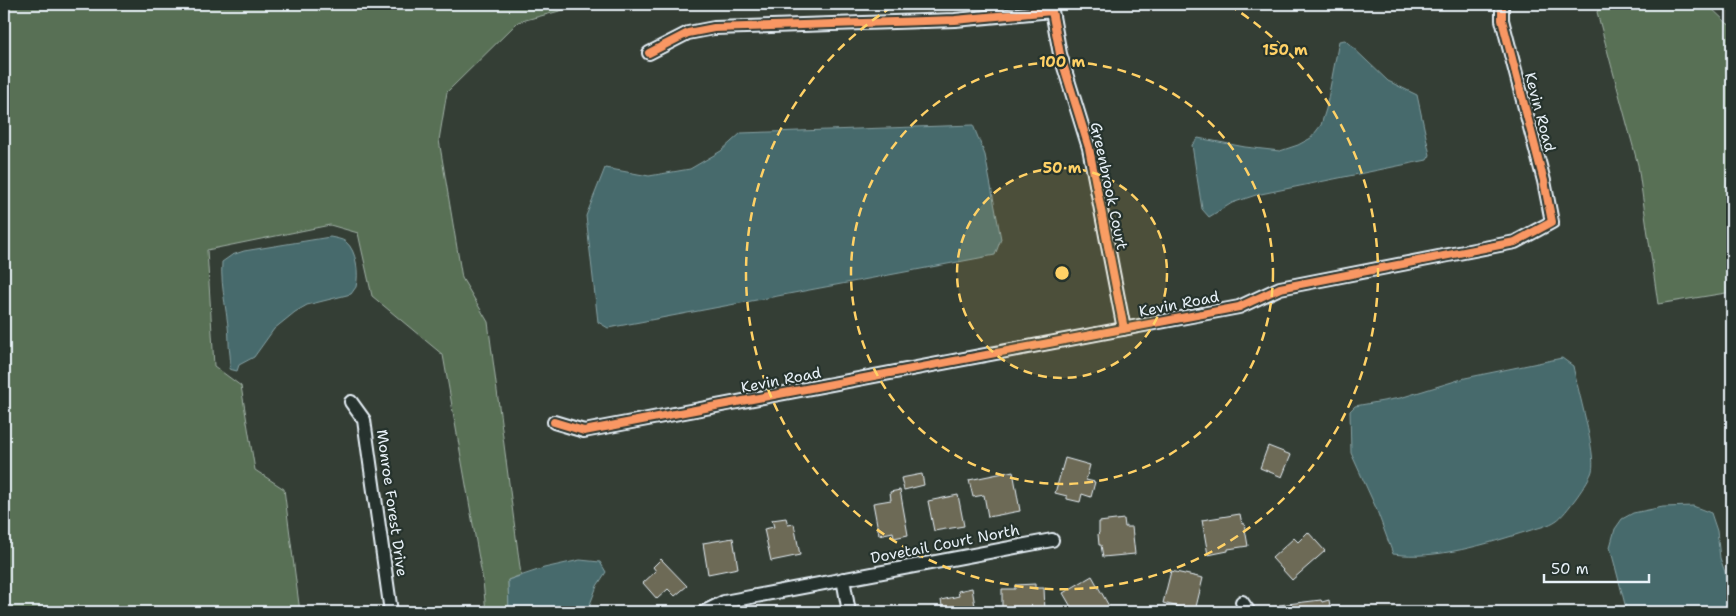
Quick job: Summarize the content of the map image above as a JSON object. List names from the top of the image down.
{
  "streets": {
    "street": [
      "Kevin Road",
      "Greenbrook Court",
      "Monroe Forest Drive",
      "Dovetail Court North"
    ]
  },
  "crossings": [
    ["Kevin Road", "Greenbrook Court"]
  ],
  "scale_bar": "50 m",
  "rings": ["150 m", "100 m", "50 m"]
}
